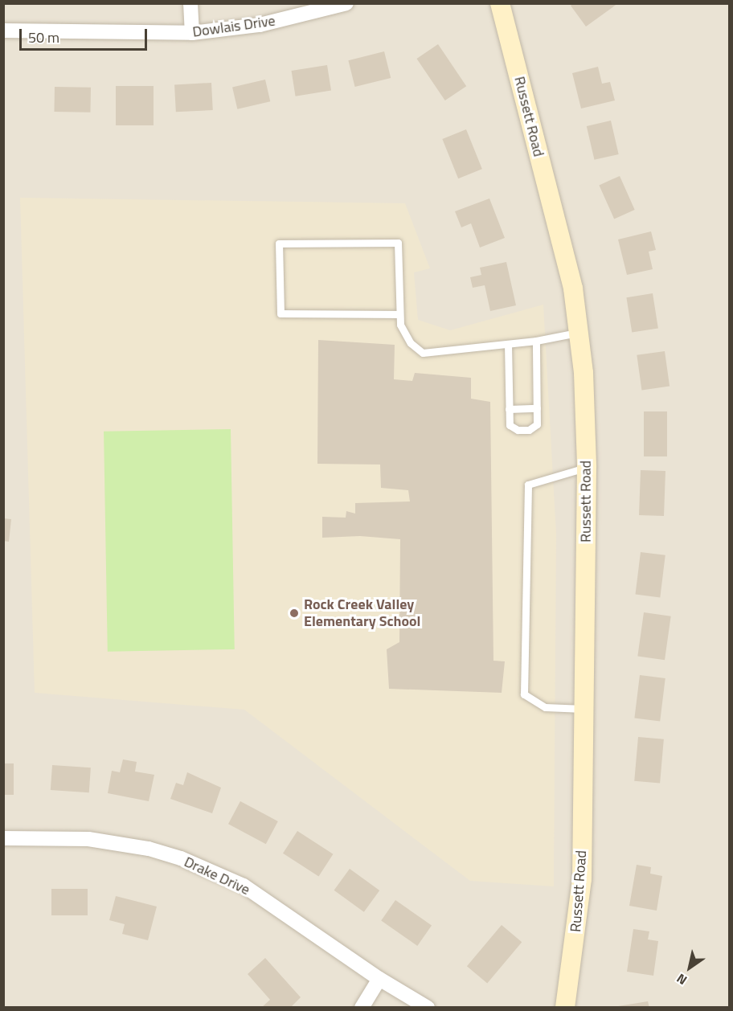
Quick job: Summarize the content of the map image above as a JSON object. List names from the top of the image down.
{
  "streets": {
    "street": ["Dowlais Drive", "Russett Road", "Drake Drive"]
  },
  "places": ["Rock Creek Valley Elementary School"],
  "scale_bar": "50 m",
  "north": "bottom left"
}
